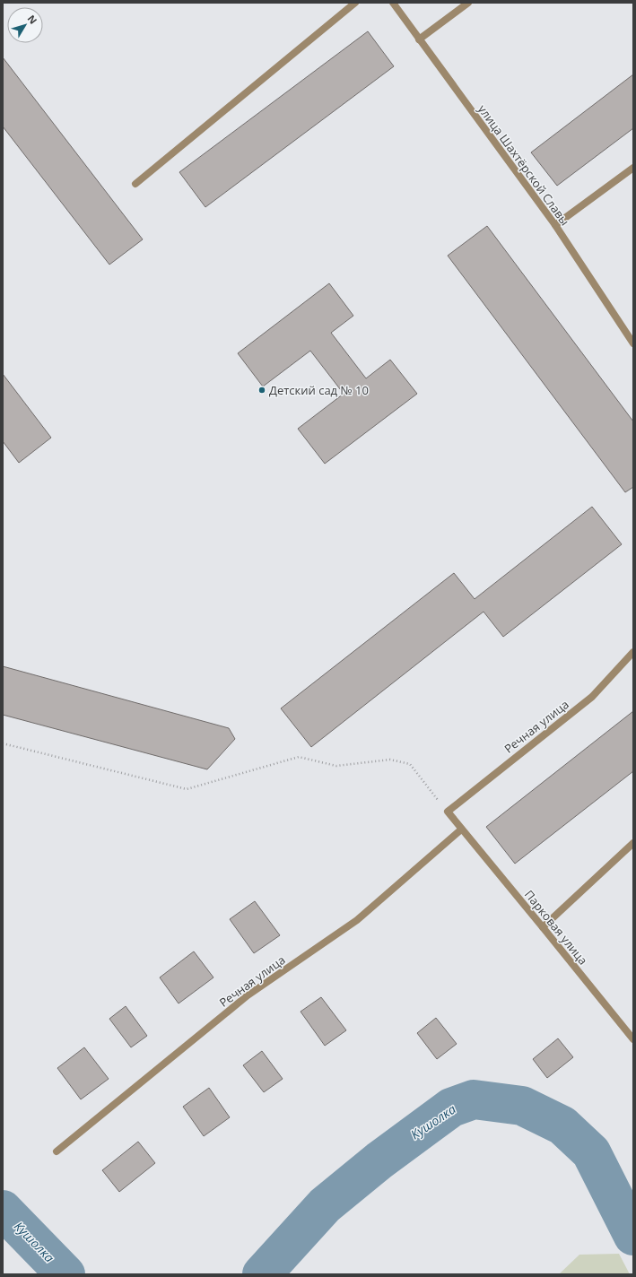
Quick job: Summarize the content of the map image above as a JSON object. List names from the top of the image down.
{
  "streets": {
    "street": ["улица Шахтёрской Славы", "Речная улица", "Парковая улица"]
  },
  "crossings": [
    ["Речная улица", "Парковая улица"]
  ],
  "water": ["Кушолка"],
  "places": ["Детский сад № 10"],
  "north": "top right"
}
